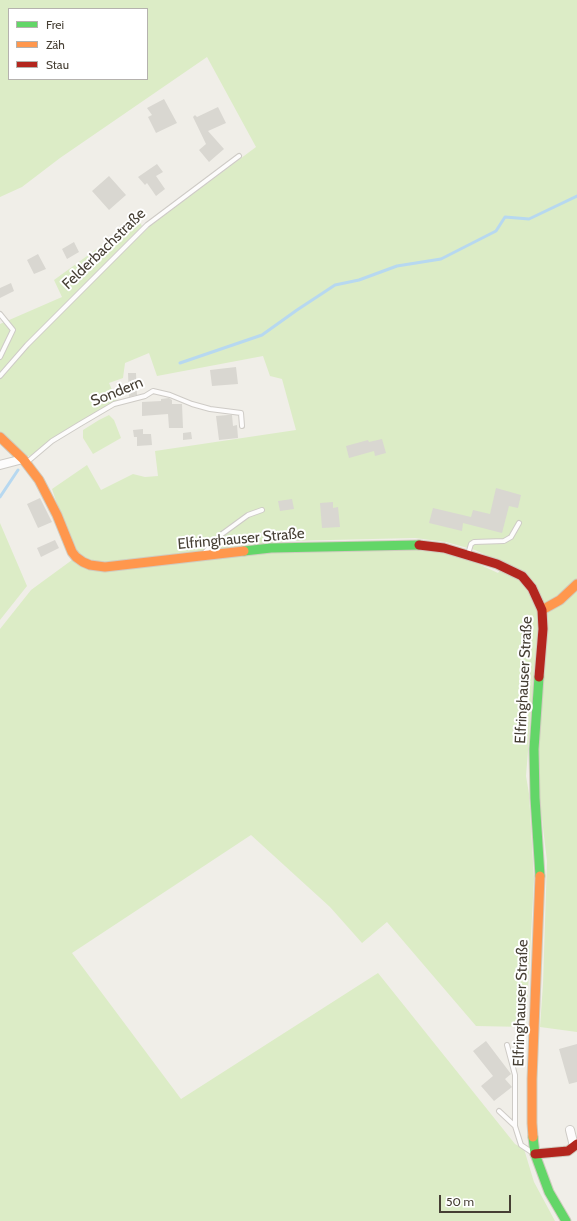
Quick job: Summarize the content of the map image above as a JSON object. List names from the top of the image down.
{
  "streets": {
    "street": ["Elfringhauser Straße"],
    "lane": ["Felderbachstraße", "Sondern"]
  },
  "crossings": [
    ["Sondern", "Elfringhauser Straße"]
  ],
  "legend": ["Frei", "Zäh", "Stau"],
  "scale_bar": "50 m"
}
